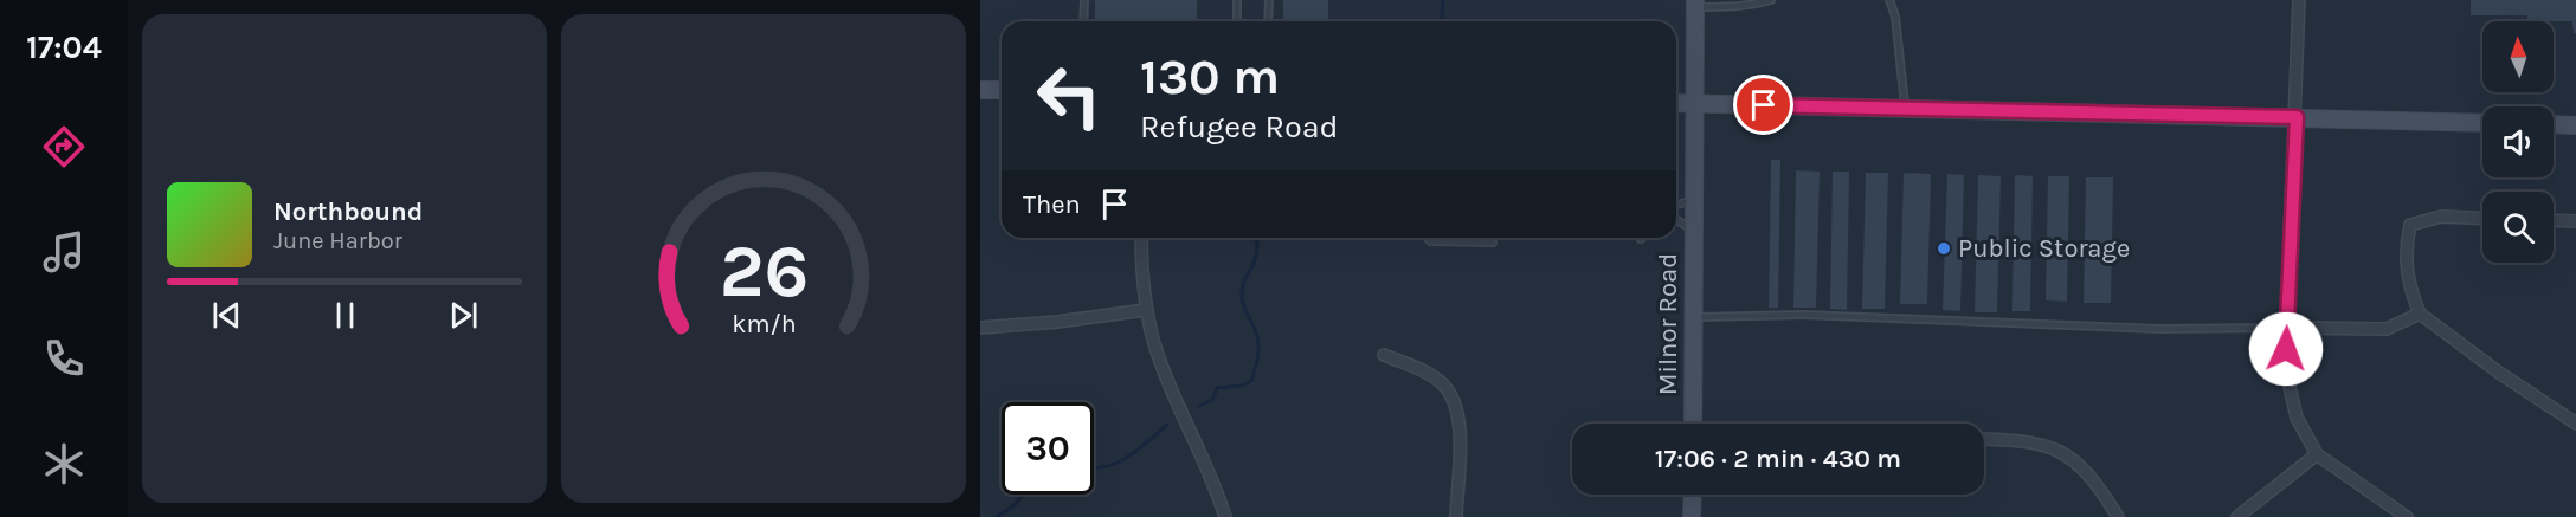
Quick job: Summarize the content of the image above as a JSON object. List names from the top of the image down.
{
  "streets": {
    "main road": ["Milnor Road"]
  },
  "places": ["Public Storage"],
  "north": "top",
  "page": {
    "tabs": "17:04",
    "turn": ["130 m", "Refugee Road"],
    "then": "Then",
    "song": ["Northbound", "June Harbor"],
    "limit": "30",
    "trip": "17:06 · 2 min · 430 m",
    "gauge": ["26", "km/h"]
  }
}
